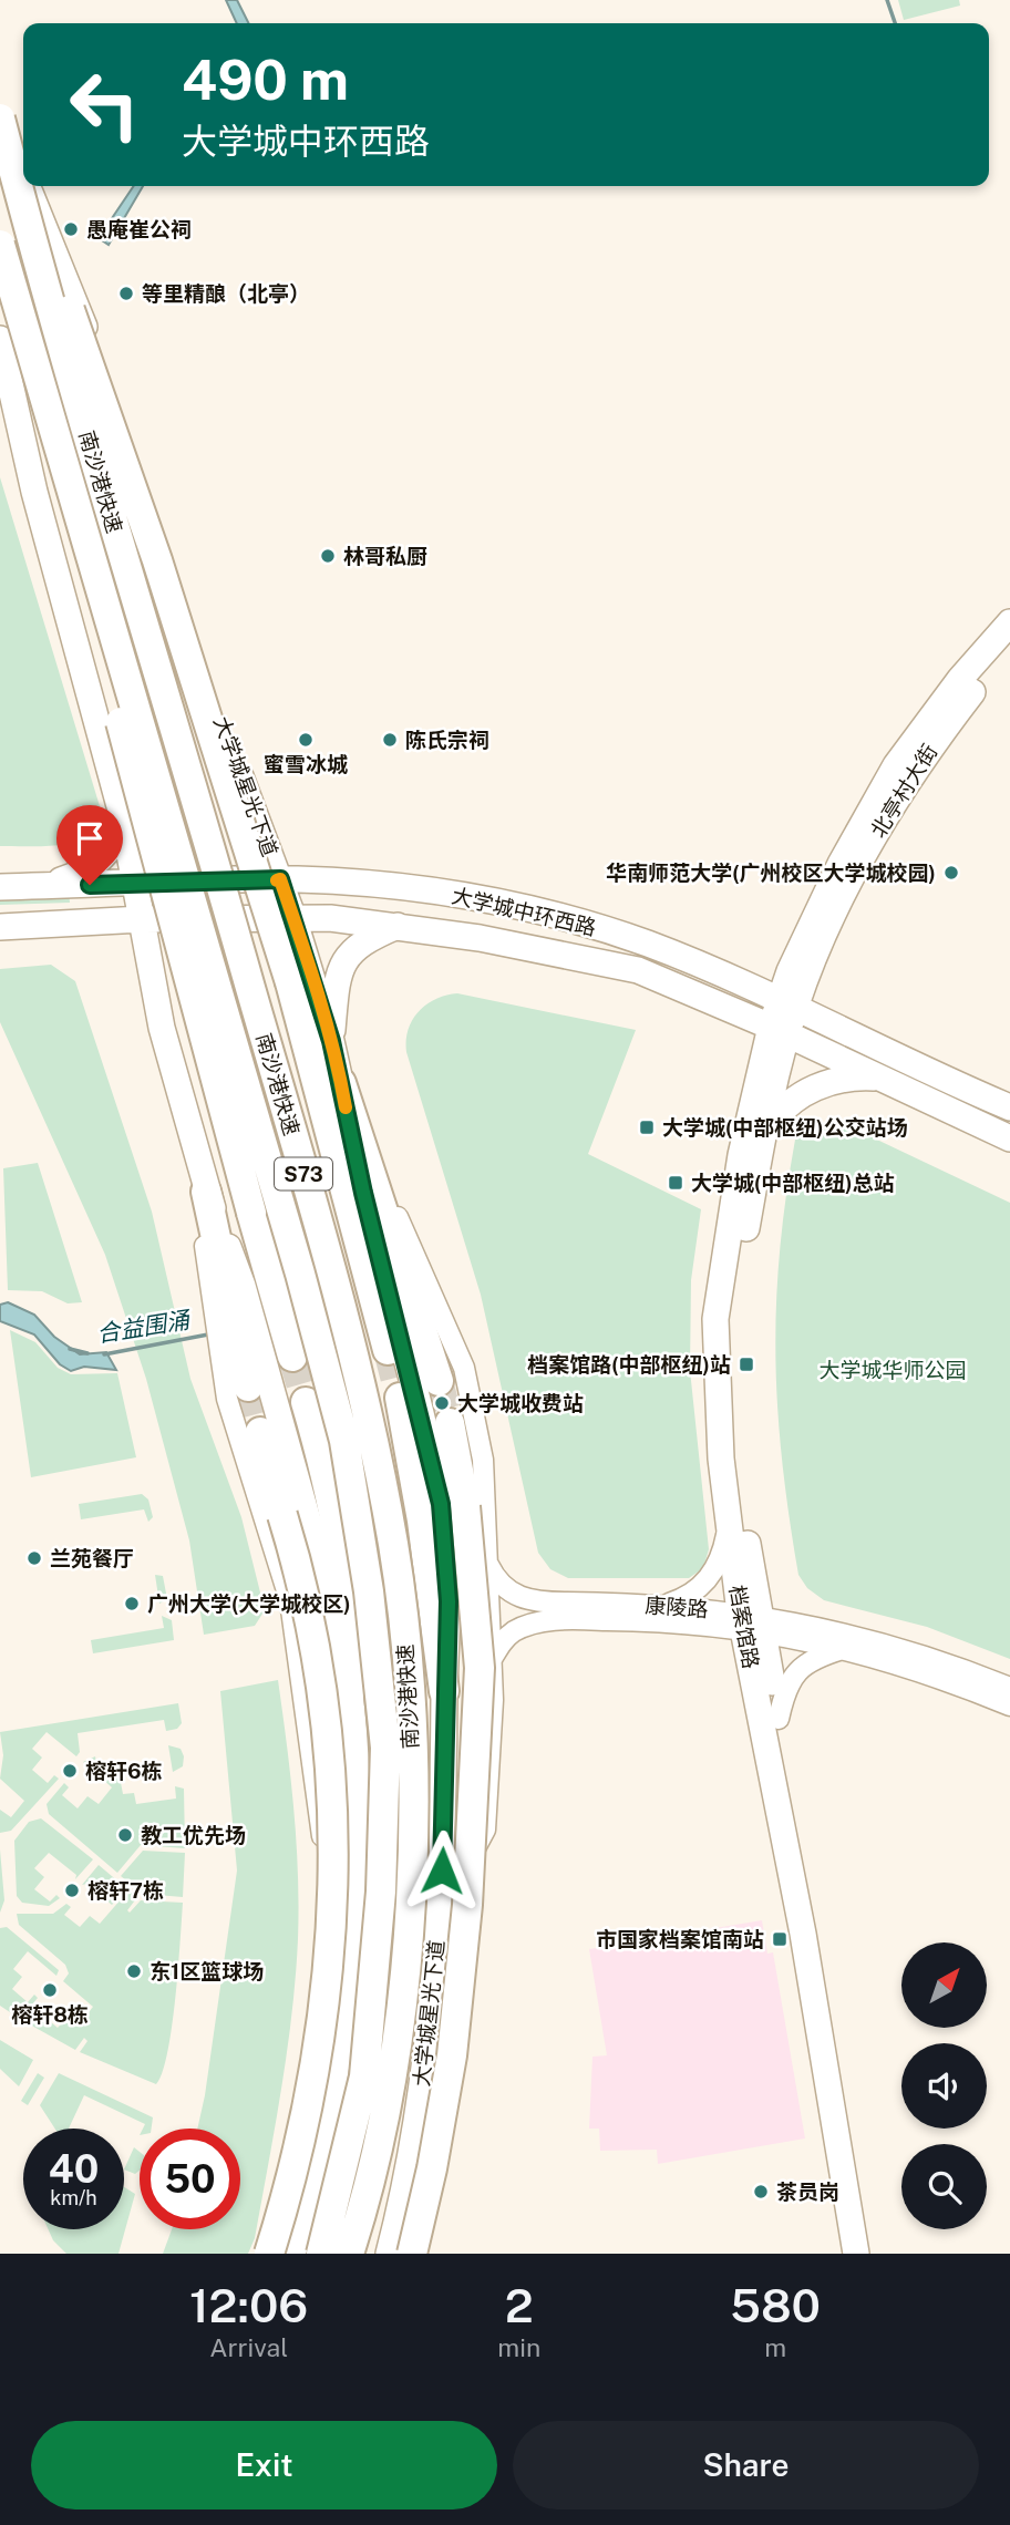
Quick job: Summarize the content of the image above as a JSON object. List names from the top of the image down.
{
  "streets": {
    "highway": ["南沙港快速", "S73"],
    "main road": [
      "大学城星光下道",
      "北亭村大街",
      "大学城中环西路",
      "档案馆路"
    ],
    "street": ["康陵路"]
  },
  "crossings": [
    ["大学城星光下道", "大学城中环西路"],
    ["北亭村大街", "大学城中环西路"],
    ["北亭村大街", "档案馆路"],
    ["大学城中环西路", "档案馆路"],
    ["康陵路", "档案馆路"]
  ],
  "water": ["合益围涌"],
  "parks": ["大学城华师公园"],
  "places": {
    "other": [
      "愚庵崔公祠",
      "等里精酿（北亭）",
      "林哥私厨",
      "蜜雪冰城",
      "陈氏宗祠",
      "华南师范大学(广州校区大学城校园)",
      "大学城收费站",
      "兰苑餐厅",
      "广州大学(大学城校区)",
      "榕轩6栋",
      "教工优先场",
      "榕轩7栋",
      "东1区篮球场",
      "榕轩8栋",
      "茶员岗"
    ],
    "transit": [
      "大学城(中部枢纽)公交站场",
      "大学城(中部枢纽)总站",
      "档案馆路(中部枢纽)站",
      "市国家档案馆南站"
    ]
  },
  "north": "top right",
  "page": {
    "turn": ["490 m", "大学城中环西路"],
    "speed": "40 km/h",
    "limit": "50",
    "eta": [
      "12:06",
      "Arrival",
      "2",
      "min",
      "580",
      "m"
    ],
    "buttons": ["Exit", "Share"]
  }
}
